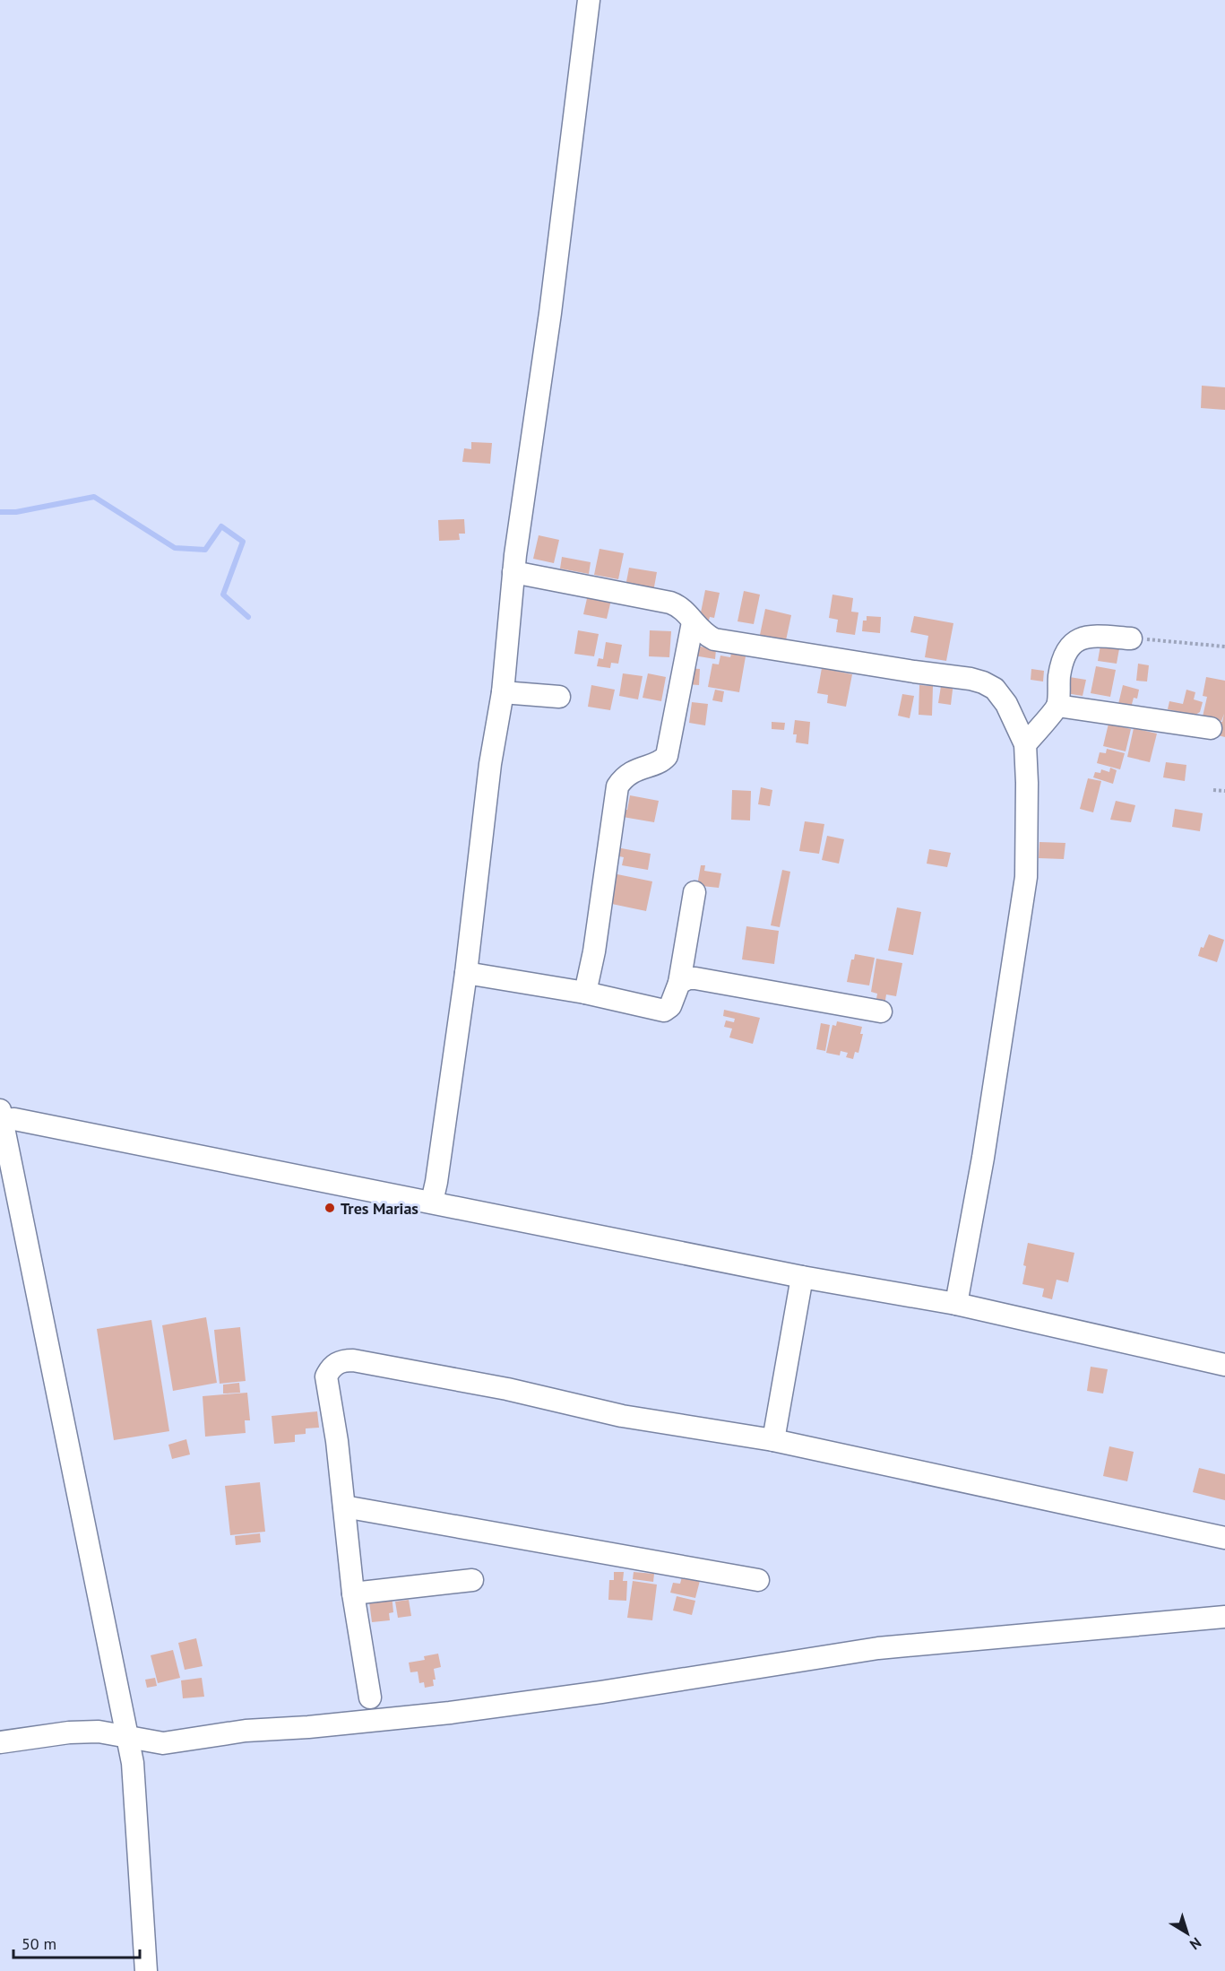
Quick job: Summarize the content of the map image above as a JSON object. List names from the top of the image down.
{
  "places": ["Tres Marias"],
  "scale_bar": "50 m",
  "north": "bottom right"
}
